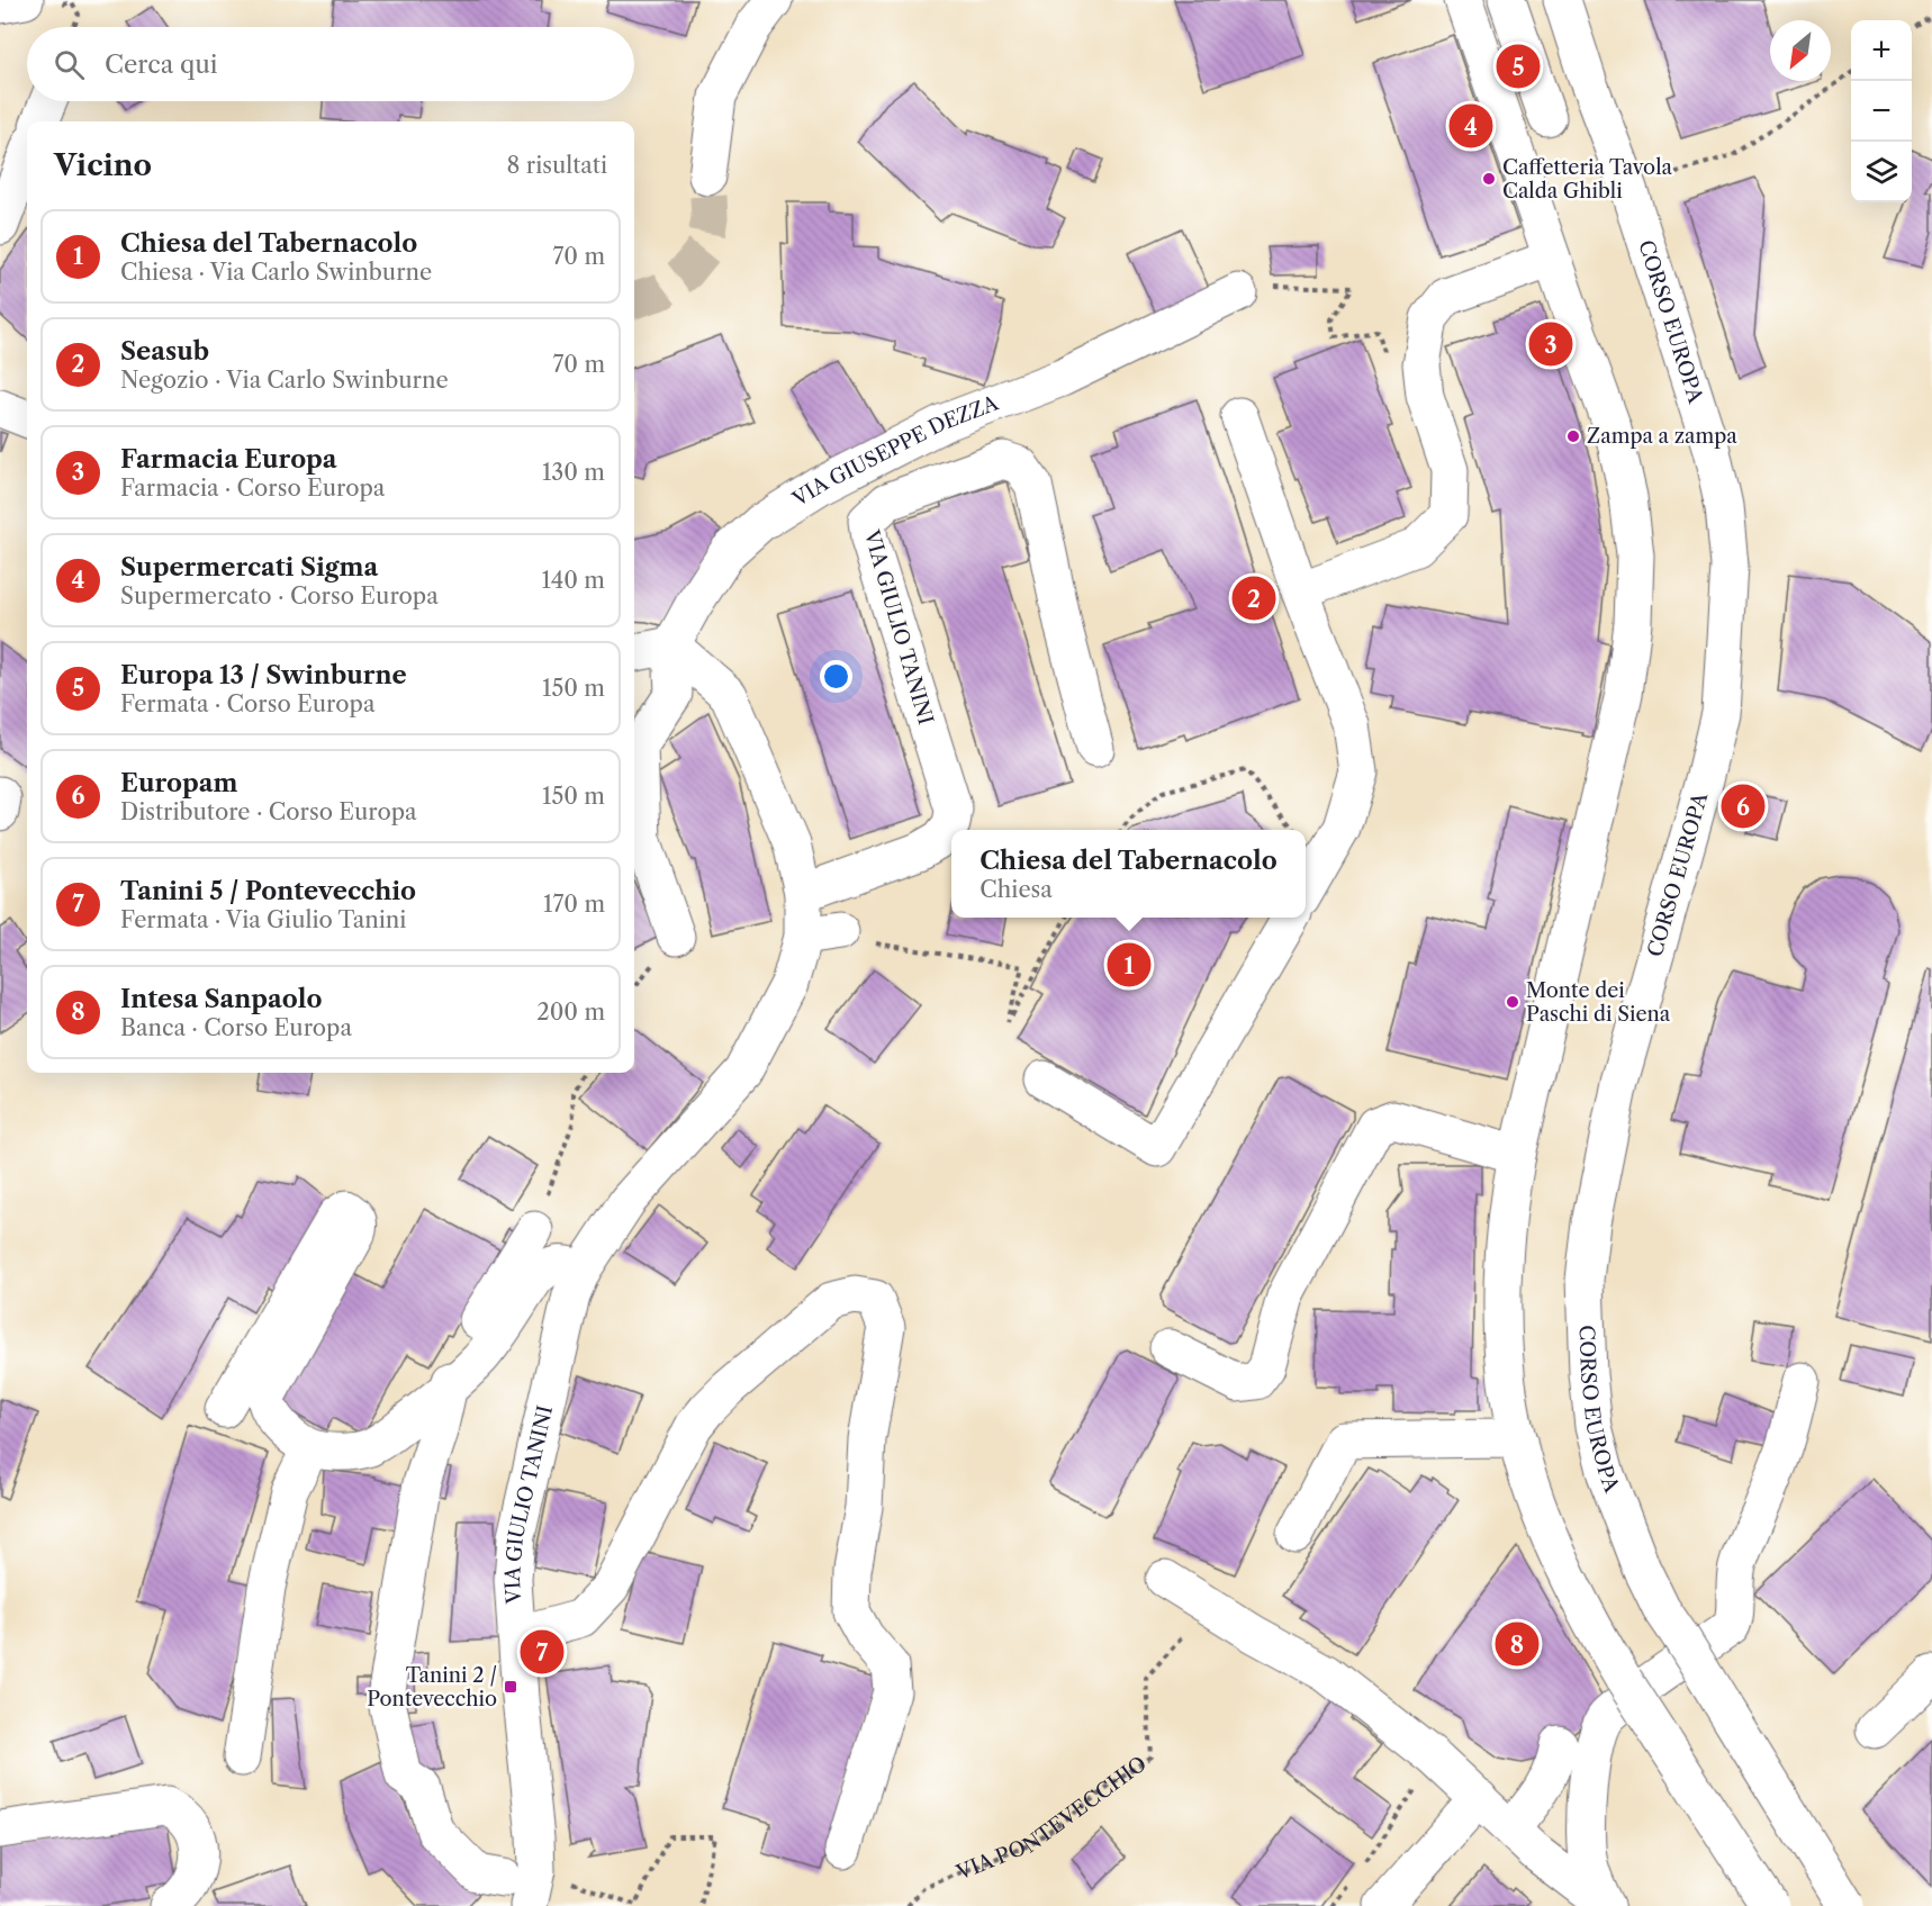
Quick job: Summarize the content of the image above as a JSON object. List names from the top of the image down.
{
  "streets": {
    "street": ["CORSO EUROPA", "VIA GIUSEPPE DEZZA", "VIA GIULIO TANINI"],
    "path": ["VIA PONTEVECCHIO"]
  },
  "crossings": [
    ["VIA GIUSEPPE DEZZA", "VIA GIULIO TANINI"]
  ],
  "places": {
    "other": ["Caffetteria Tavola Calda Ghibli", "Zampa a zampa", "Monte dei Paschi di Siena"],
    "transit": ["Tanini 2 / Pontevecchio"]
  },
  "north": "bottom left",
  "page": {
    "map_buttons": ["+", "−"],
    "search": "Cerca qui",
    "pins": [
      "5",
      "4",
      "3",
      "2",
      "6",
      "1",
      "8",
      "7"
    ],
    "heading": ["Vicino", "8 risultati"],
    "list": [
      {
        "mark": "1",
        "name": "Chiesa del Tabernacolo",
        "note": "Chiesa · Via Carlo Swinburne",
        "value": "70 m"
      },
      {
        "mark": "2",
        "name": "Seasub",
        "note": "Negozio · Via Carlo Swinburne",
        "value": "70 m"
      },
      {
        "mark": "3",
        "name": "Farmacia Europa",
        "note": "Farmacia · Corso Europa",
        "value": "130 m"
      },
      {
        "mark": "4",
        "name": "Supermercati Sigma",
        "note": "Supermercato · Corso Europa",
        "value": "140 m"
      },
      {
        "mark": "5",
        "name": "Europa 13 / Swinburne",
        "note": "Fermata · Corso Europa",
        "value": "150 m"
      },
      {
        "mark": "6",
        "name": "Europam",
        "note": "Distributore · Corso Europa",
        "value": "150 m"
      },
      {
        "mark": "7",
        "name": "Tanini 5 / Pontevecchio",
        "note": "Fermata · Via Giulio Tanini",
        "value": "170 m"
      },
      {
        "mark": "8",
        "name": "Intesa Sanpaolo",
        "note": "Banca · Corso Europa",
        "value": "200 m"
      }
    ],
    "popup": ["Chiesa del Tabernacolo", "Chiesa"]
  }
}
